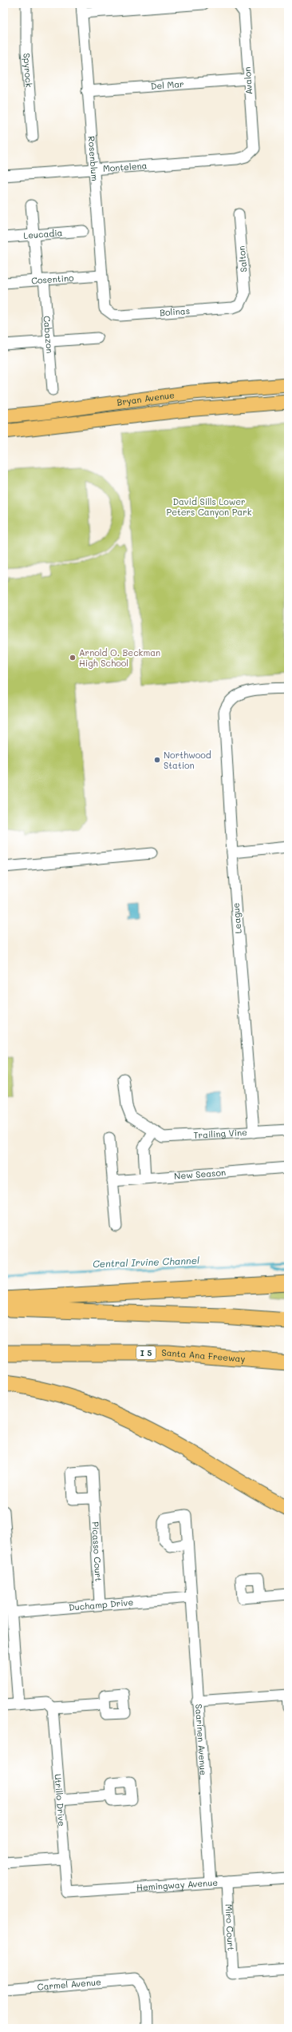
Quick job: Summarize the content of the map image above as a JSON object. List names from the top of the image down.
{
  "streets": {
    "highway": ["I 5", "Santa Ana Freeway"],
    "main road": ["Bryan Avenue"],
    "street": [
      "Spyrock",
      "Avalon",
      "Del Mar",
      "Rosenblum",
      "Montelena",
      "Leucadia",
      "Salton",
      "Cosentino",
      "Bolinas",
      "Cabazon",
      "League",
      "Trailing Vine",
      "New Season",
      "Picasso Court",
      "Duchamp Drive",
      "Saarinen Avenue",
      "Utrillo Drive",
      "Hemingway Avenue",
      "Miro Court",
      "Carmel Avenue"
    ]
  },
  "crossings": [
    ["Avalon", "Del Mar"],
    ["Avalon", "Montelena"],
    ["Del Mar", "Rosenblum"],
    ["Rosenblum", "Montelena"],
    ["Rosenblum", "Cosentino"],
    ["Rosenblum", "Bolinas"],
    ["Leucadia", "Cabazon"],
    ["Salton", "Bolinas"],
    ["Cosentino", "Cabazon"],
    ["League", "Trailing Vine"],
    ["Picasso Court", "Duchamp Drive"],
    ["Duchamp Drive", "Saarinen Avenue"],
    ["Saarinen Avenue", "Hemingway Avenue"],
    ["Utrillo Drive", "Hemingway Avenue"],
    ["Hemingway Avenue", "Miro Court"]
  ],
  "water": ["Central Irvine Channel"],
  "parks": ["David Sills Lower Peters Canyon Park"],
  "places": ["Arnold O. Beckman High School", "Northwood Station"]
}
